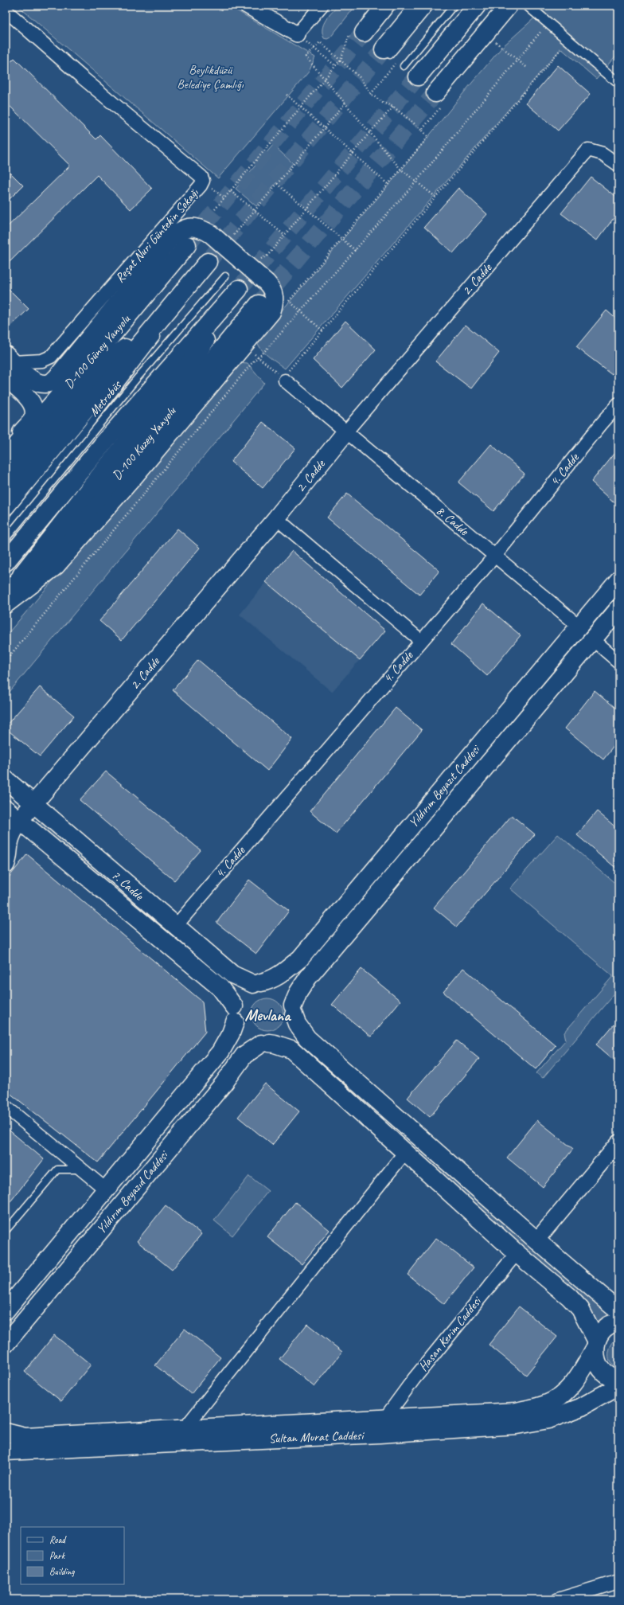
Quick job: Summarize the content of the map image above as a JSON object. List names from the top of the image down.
{
  "streets": {
    "main road": [
      "2. Cadde",
      "D-100 Güney Yanyolu",
      "D-100 Kuzey Yanyolu",
      "8. Cadde",
      "Yıldırım Beyazıt Caddesi",
      "7. Cadde",
      "Yıldırım Beyazıd Caddesi",
      "Sultan Murat Caddesi"
    ],
    "street": ["Reşat Nuri Güntekin Sokağı", "4. Cadde", "Hasan Kerim Caddesi"],
    "lane": ["Metrobüs"]
  },
  "crossings": [
    ["2. Cadde", "8. Cadde"],
    ["2. Cadde", "7. Cadde"],
    ["4. Cadde", "8. Cadde"],
    ["4. Cadde", "7. Cadde"],
    ["8. Cadde", "Yıldırım Beyazıt Caddesi"],
    ["Yıldırım Beyazıt Caddesi", "7. Cadde"],
    ["Yıldırım Beyazıt Caddesi", "Yıldırım Beyazıd Caddesi"],
    ["7. Cadde", "Yıldırım Beyazıd Caddesi"],
    ["Hasan Kerim Caddesi", "Sultan Murat Caddesi"]
  ],
  "districts": ["Mevlana"],
  "parks": ["Beylikdüzü Belediye Çamlığı"],
  "legend": ["Road", "Park", "Building"]
}
